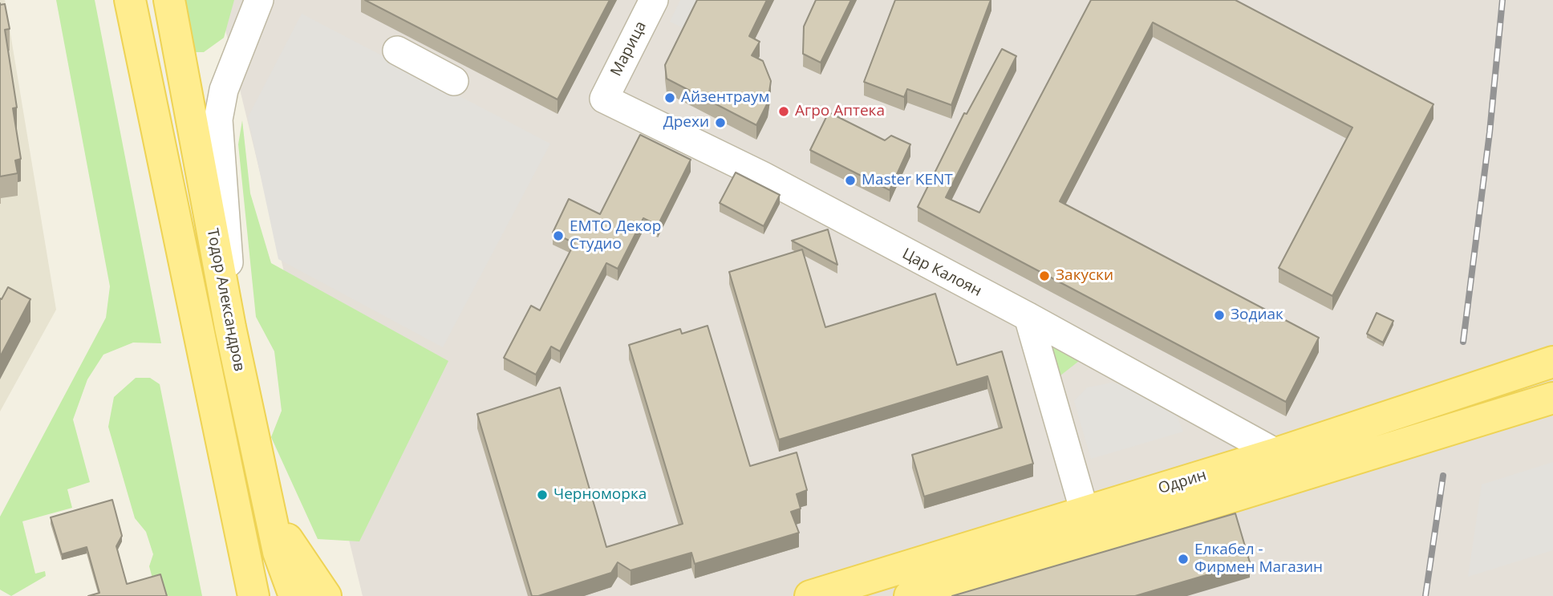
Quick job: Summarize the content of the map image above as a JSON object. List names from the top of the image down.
{
  "streets": {
    "main road": ["Тодор Александров", "Одрин"],
    "street": ["Марица", "Цар Калоян"]
  },
  "crossings": [
    ["Марица", "Цар Калоян"],
    ["Цар Калоян", "Одрин"]
  ],
  "places": [
    "Айзентраум",
    "Агро Аптека",
    "Дрехи",
    "Master KENT",
    "ЕМТО Декор Студио",
    "Закуски",
    "Зодиак",
    "Черноморка",
    "Елкабел - Фирмен Магазин"
  ]
}
